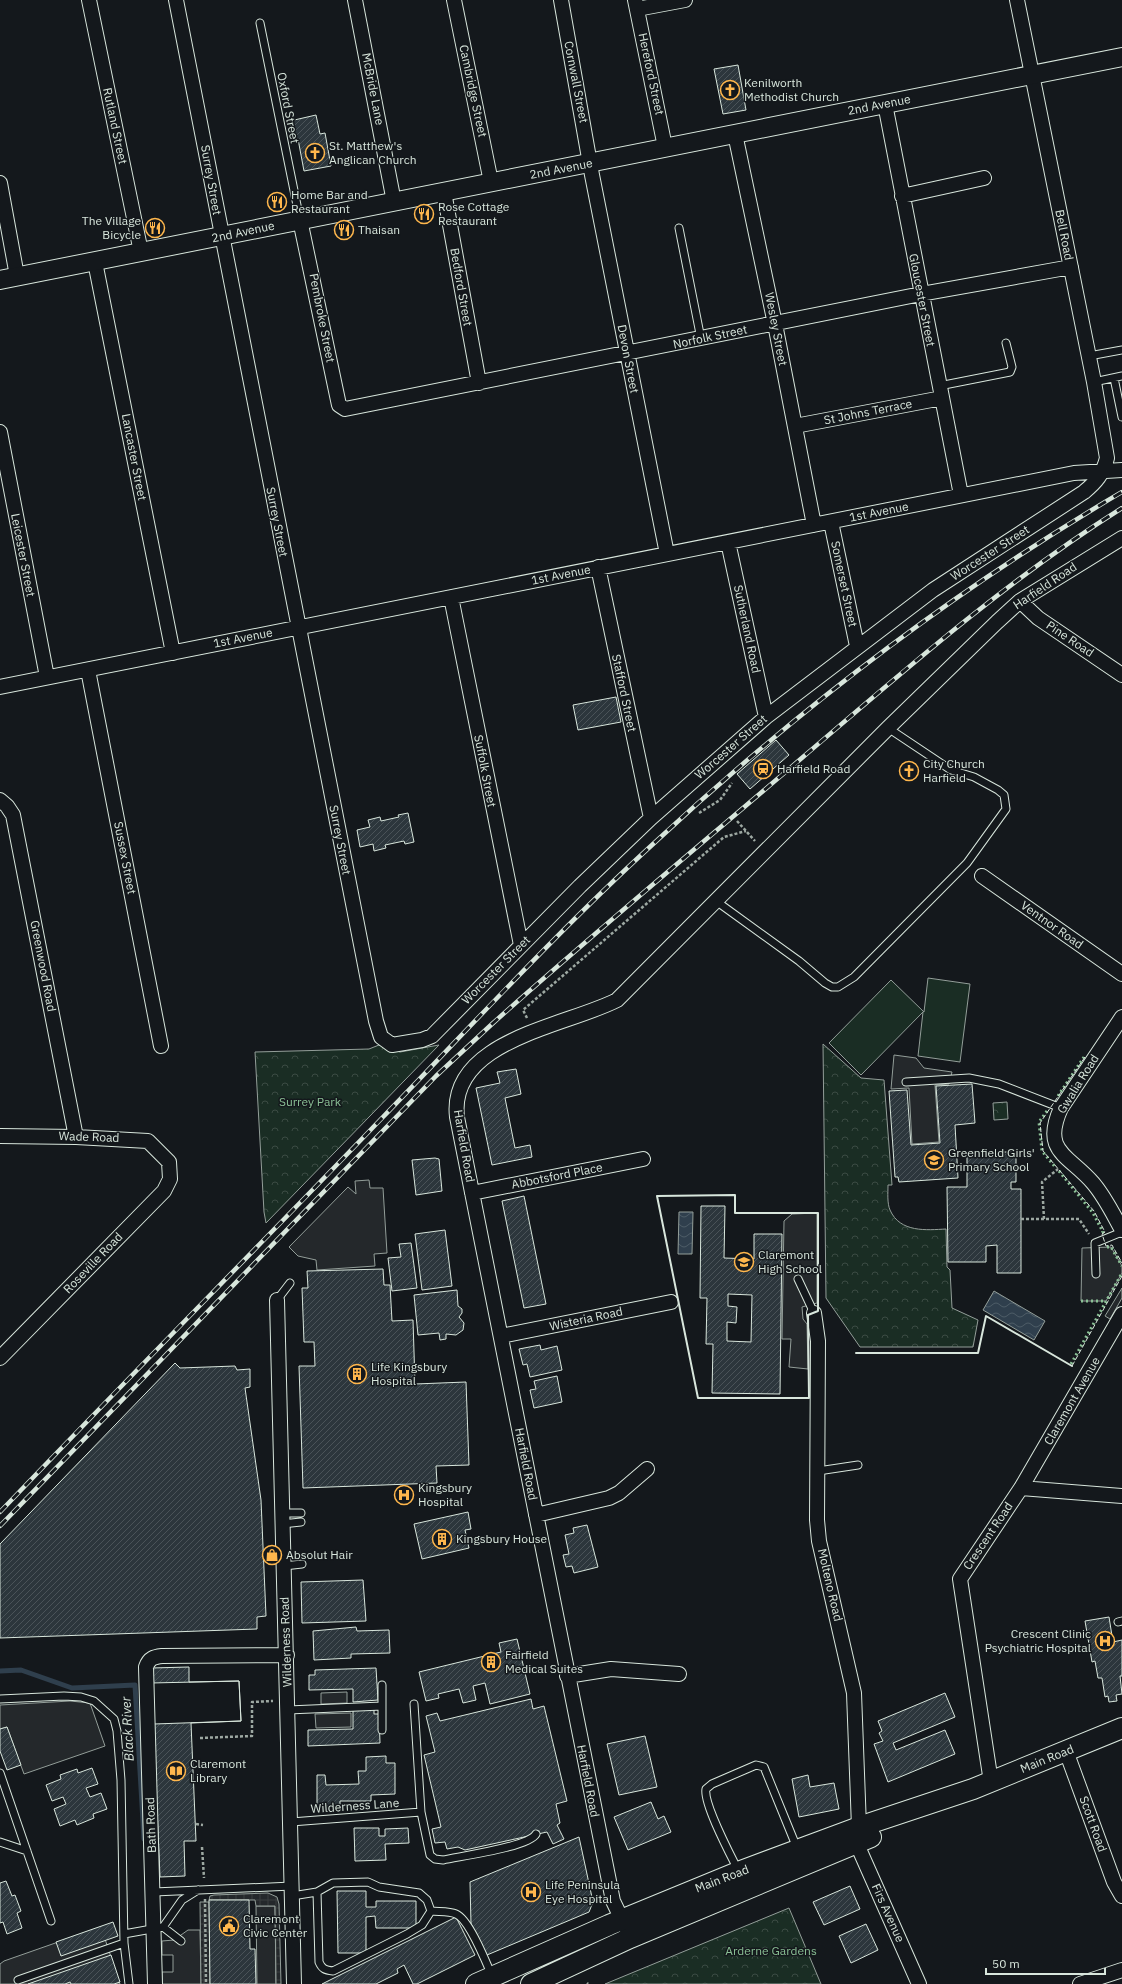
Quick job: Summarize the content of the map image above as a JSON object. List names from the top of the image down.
{
  "streets": {
    "main road": ["Main Road"],
    "street": [
      "Hereford Street",
      "Cornwall Street",
      "McBride Lane",
      "Cambridge Street",
      "2nd Avenue",
      "Rutland Street",
      "Surrey Street",
      "Bell Road",
      "Bedford Street",
      "Gloucester Street",
      "Pembroke Street",
      "Wesley Street",
      "Norfolk Street",
      "Devon Street",
      "St Johns Terrace",
      "Lancaster Street",
      "1st Avenue",
      "Worcester Street",
      "Leicester Street",
      "Somerset Street",
      "Harfield Road",
      "Sutherland Road",
      "Pine Road",
      "Stafford Street",
      "Suffolk Street",
      "Sussex Street",
      "Ventnor Road",
      "Greenwood Road",
      "Gwalia Road",
      "Wade Road",
      "Abbotsford Place",
      "Roseville Road",
      "Wisteria Road",
      "Claremont Avenue",
      "Crescent Road",
      "Molteno Road",
      "Wilderness Road",
      "Scott Road",
      "Bath Road",
      "Firs Avenue"
    ],
    "lane": ["Oxford Street", "Wilderness Lane"]
  },
  "crossings": [
    ["Hereford Street", "2nd Avenue"],
    ["Cornwall Street", "2nd Avenue"],
    ["Cornwall Street", "Devon Street"],
    ["McBride Lane", "2nd Avenue"],
    ["Cambridge Street", "2nd Avenue"],
    ["2nd Avenue", "Oxford Street"],
    ["2nd Avenue", "Rutland Street"],
    ["2nd Avenue", "Surrey Street"],
    ["2nd Avenue", "Bell Road"],
    ["2nd Avenue", "Bedford Street"],
    ["2nd Avenue", "Gloucester Street"],
    ["2nd Avenue", "Pembroke Street"],
    ["2nd Avenue", "Wesley Street"],
    ["2nd Avenue", "Devon Street"],
    ["2nd Avenue", "Lancaster Street"],
    ["Oxford Street", "Pembroke Street"],
    ["Surrey Street", "1st Avenue"],
    ["Surrey Street", "Worcester Street"],
    ["Bell Road", "Norfolk Street"],
    ["Bell Road", "1st Avenue"],
    ["Bell Road", "Worcester Street"],
    ["Bedford Street", "Norfolk Street"],
    ["Gloucester Street", "Norfolk Street"],
    ["Gloucester Street", "St Johns Terrace"],
    ["Gloucester Street", "1st Avenue"],
    ["Pembroke Street", "Norfolk Street"],
    ["Wesley Street", "Norfolk Street"],
    ["Wesley Street", "St Johns Terrace"],
    ["Wesley Street", "1st Avenue"],
    ["Norfolk Street", "Devon Street"],
    ["Devon Street", "1st Avenue"],
    ["Lancaster Street", "1st Avenue"],
    ["1st Avenue", "Worcester Street"],
    ["1st Avenue", "Leicester Street"],
    ["1st Avenue", "Somerset Street"],
    ["1st Avenue", "Sutherland Road"],
    ["1st Avenue", "Stafford Street"],
    ["1st Avenue", "Suffolk Street"],
    ["1st Avenue", "Sussex Street"],
    ["Worcester Street", "Somerset Street"],
    ["Worcester Street", "Sutherland Road"],
    ["Worcester Street", "Stafford Street"],
    ["Worcester Street", "Suffolk Street"],
    ["Harfield Road", "Pine Road"],
    ["Harfield Road", "Abbotsford Place"],
    ["Harfield Road", "Wisteria Road"],
    ["Harfield Road", "Main Road"],
    ["Greenwood Road", "Wade Road"],
    ["Wade Road", "Roseville Road"],
    ["Claremont Avenue", "Crescent Road"],
    ["Crescent Road", "Main Road"],
    ["Molteno Road", "Main Road"],
    ["Molteno Road", "Firs Avenue"],
    ["Wilderness Road", "Wilderness Lane"],
    ["Wilderness Road", "Bath Road"],
    ["Main Road", "Scott Road"],
    ["Main Road", "Firs Avenue"]
  ],
  "water": ["Black River"],
  "parks": ["Surrey Park", "Arderne Gardens"],
  "places": {
    "church": ["Kenilworth Methodist Church", "St. Matthew's Anglican Church", "City Church Harfield"],
    "restaurant": [
      "Home Bar and Restaurant",
      "Rose Cottage Restaurant",
      "The Village Bicycle",
      "Thaisan"
    ],
    "station": ["Harfield Road"],
    "school or university": ["Greenfield Girls' Primary School", "Claremont High School"],
    "building": ["Life Kingsbury Hospital", "Kingsbury House", "Fairfield Medical Suites"],
    "hospital": ["Kingsbury Hospital", "Crescent Clinic Psychiatric Hospital", "Life Peninsula Eye Hospital"],
    "shop": ["Absolut Hair"],
    "library": ["Claremont Library"],
    "public building": ["Claremont Civic Center"]
  },
  "scale_bar": "50 m"
}
